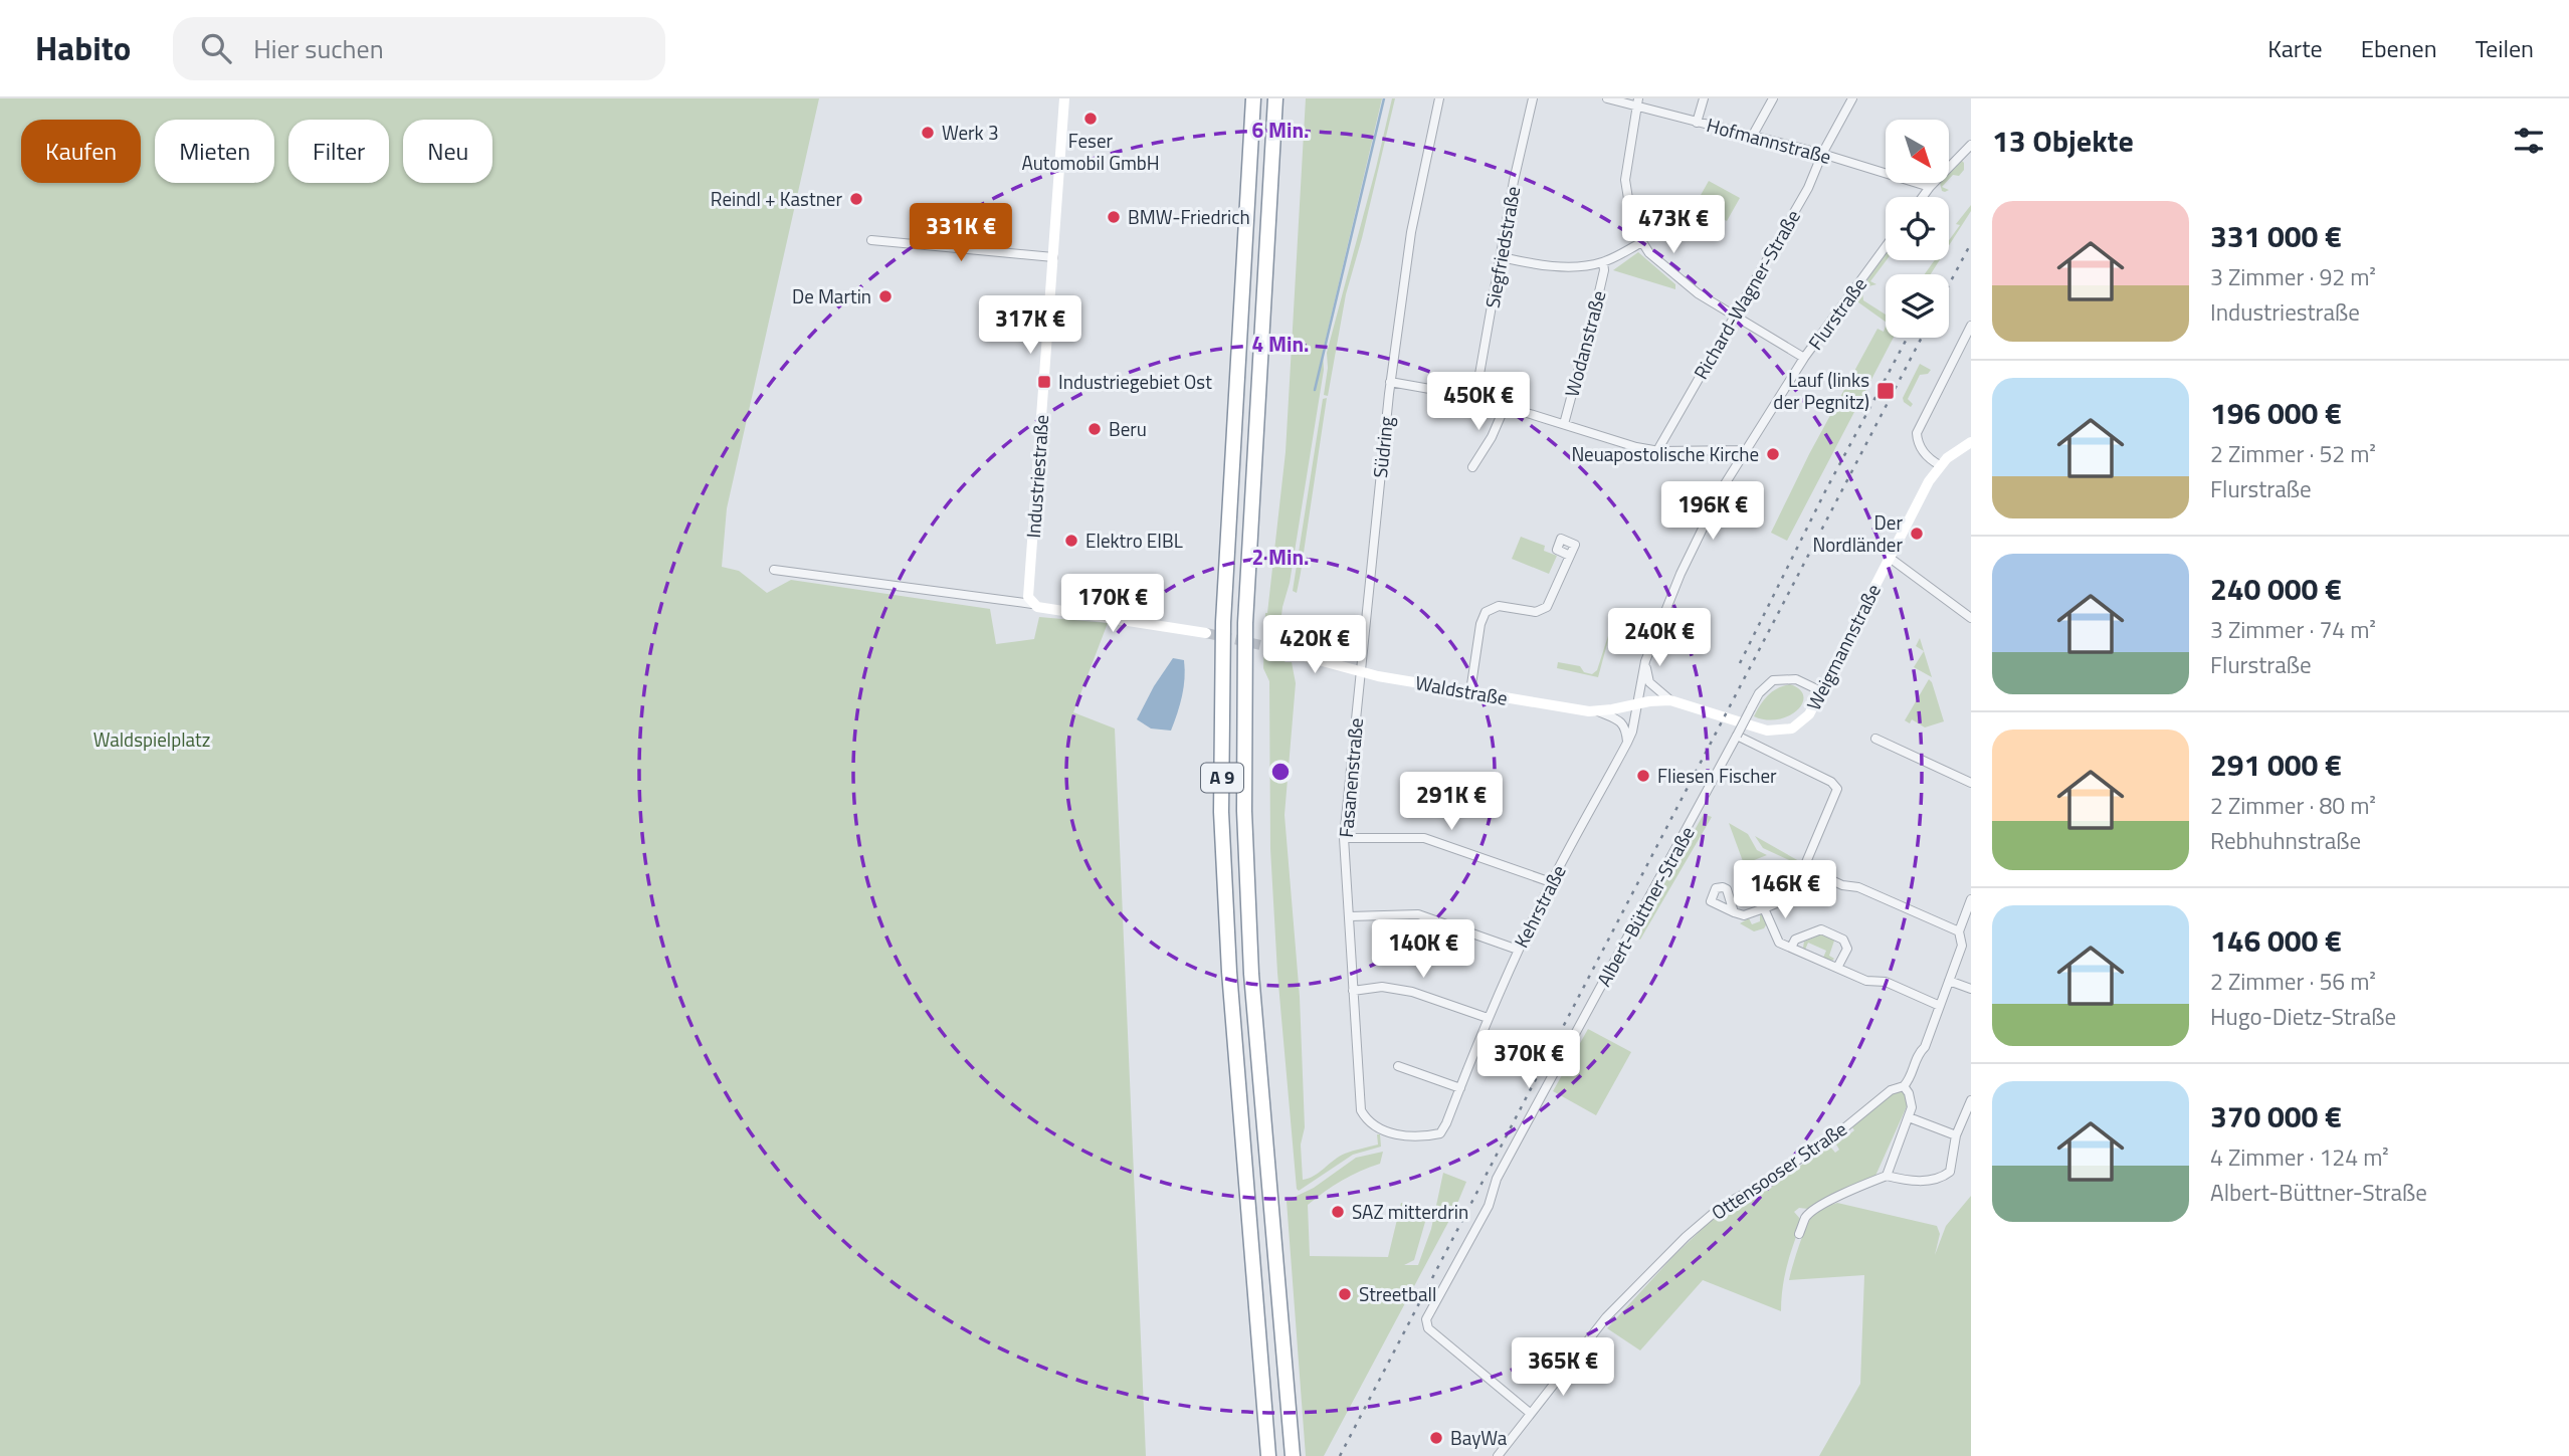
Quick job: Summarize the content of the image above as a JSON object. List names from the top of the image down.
{
  "streets": {
    "highway": ["A 9"],
    "street": [
      "Hofmannstraße",
      "Siegfriedstraße",
      "Richard-Wagner-Straße",
      "Flurstraße",
      "Wodanstraße",
      "Südring",
      "Industriestraße",
      "Weigmannstraße",
      "Waldstraße",
      "Fasanenstraße",
      "Kehrstraße",
      "Albert-Büttner-Straße",
      "Ottensooser Straße"
    ]
  },
  "crossings": [
    ["Hofmannstraße", "Richard-Wagner-Straße"],
    ["Flurstraße", "Waldstraße"],
    ["Flurstraße", "Kehrstraße"],
    ["Südring", "Waldstraße"],
    ["Südring", "Fasanenstraße"],
    ["Weigmannstraße", "Waldstraße"],
    ["Weigmannstraße", "Albert-Büttner-Straße"],
    ["Waldstraße", "Fasanenstraße"],
    ["Waldstraße", "Kehrstraße"],
    ["Fasanenstraße", "Kehrstraße"],
    ["Albert-Büttner-Straße", "Ottensooser Straße"]
  ],
  "parks": ["Waldspielplatz"],
  "places": {
    "other": [
      "Feser Automobil GmbH",
      "Werk 3",
      "Reindl + Kastner",
      "BMW-Friedrich",
      "De Martin",
      "Beru",
      "Neuapostolische Kirche",
      "Der Nordländer",
      "Elektro EIBL",
      "Fliesen Fischer",
      "SAZ mitterdrin",
      "Streetball",
      "BayWa"
    ],
    "transit": ["Industriegebiet Ost", "Lauf (links der Pegnitz)"]
  },
  "north": "bottom right",
  "page": {
    "header": "Habito",
    "search": "Hier suchen",
    "nav": ["Karte", "Ebenen", "Teilen"],
    "heading": "13 Objekte",
    "chip": [
      "Kaufen",
      "Mieten",
      "Filter",
      "Neu"
    ],
    "list": [
      {
        "name": "331 000 €",
        "note": "3 Zimmer · 92 m² · Industriestraße"
      },
      {
        "name": "196 000 €",
        "note": "2 Zimmer · 52 m² · Flurstraße"
      },
      {
        "name": "240 000 €",
        "note": "3 Zimmer · 74 m² · Flurstraße"
      },
      {
        "name": "291 000 €",
        "note": "2 Zimmer · 80 m² · Rebhuhnstraße"
      },
      {
        "name": "146 000 €",
        "note": "2 Zimmer · 56 m² · Hugo-Dietz-Straße"
      },
      {
        "name": "370 000 €",
        "note": "4 Zimmer · 124 m² · Albert-Büttner-Straße"
      }
    ],
    "price": [
      "473K €",
      "331K €",
      "317K €",
      "450K €",
      "196K €",
      "170K €",
      "240K €",
      "420K €",
      "291K €",
      "146K €",
      "140K €",
      "370K €",
      "365K €"
    ]
  },
  "rings": ["6 Min.", "4 Min.", "2 Min."]
}
